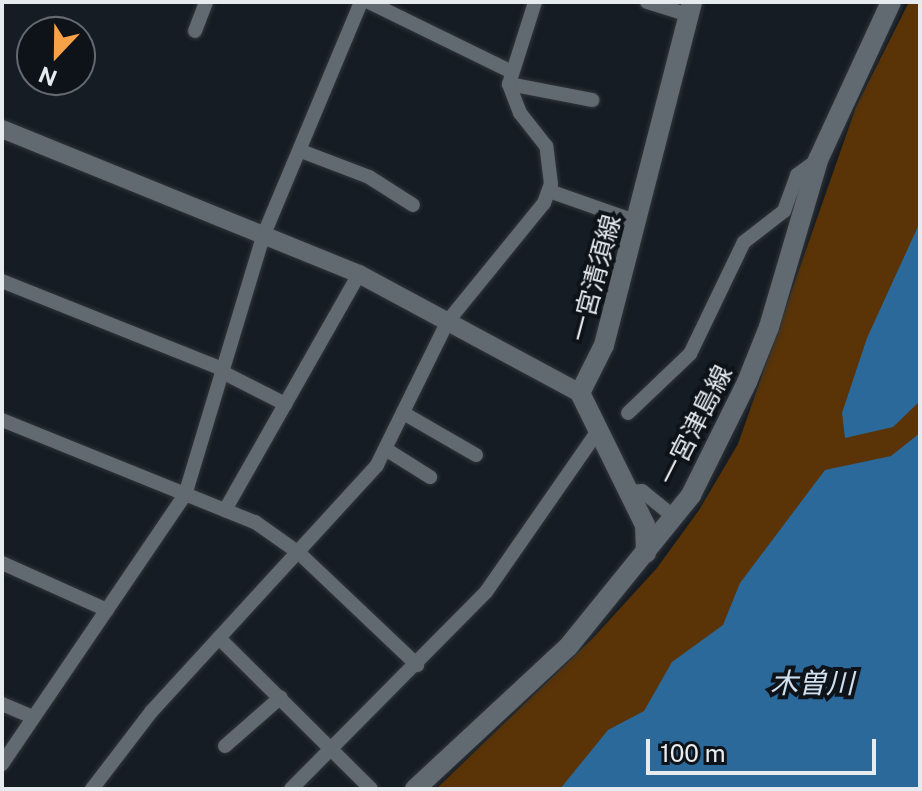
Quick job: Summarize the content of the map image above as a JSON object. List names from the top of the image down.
{
  "streets": {
    "main road": ["一宮清須線", "一宮津島線"]
  },
  "water": ["木曽川"],
  "scale_bar": "100 m",
  "north": "bottom"
}
